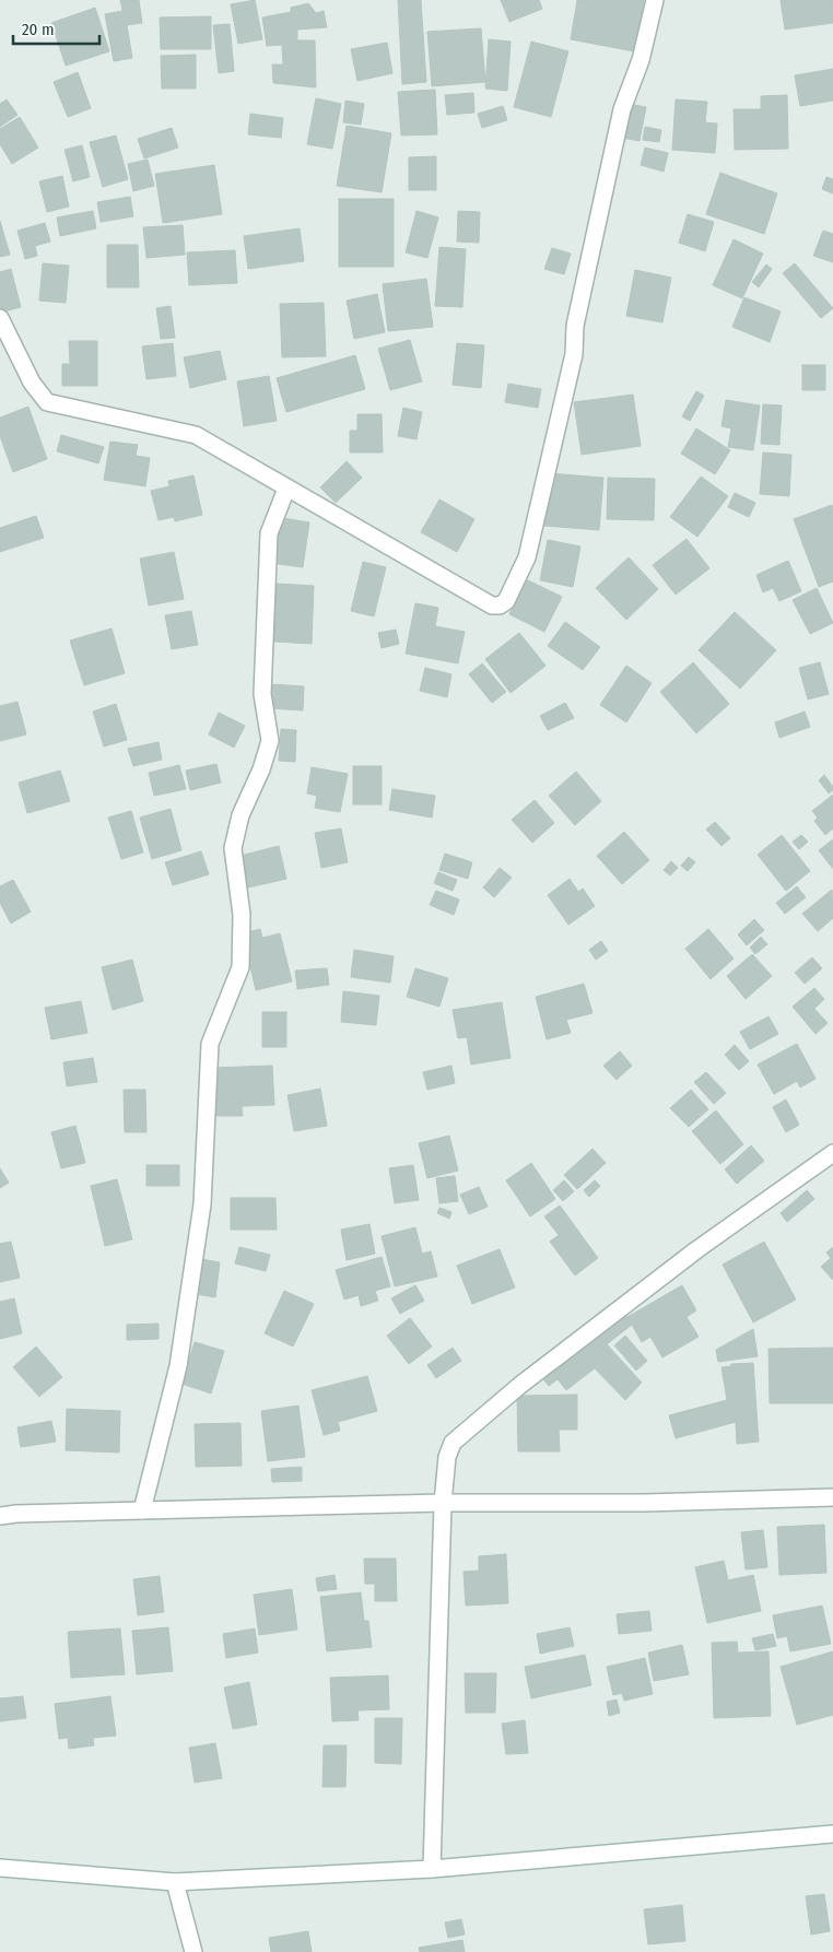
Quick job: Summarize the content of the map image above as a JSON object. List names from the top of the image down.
{
  "scale_bar": "20 m"
}
